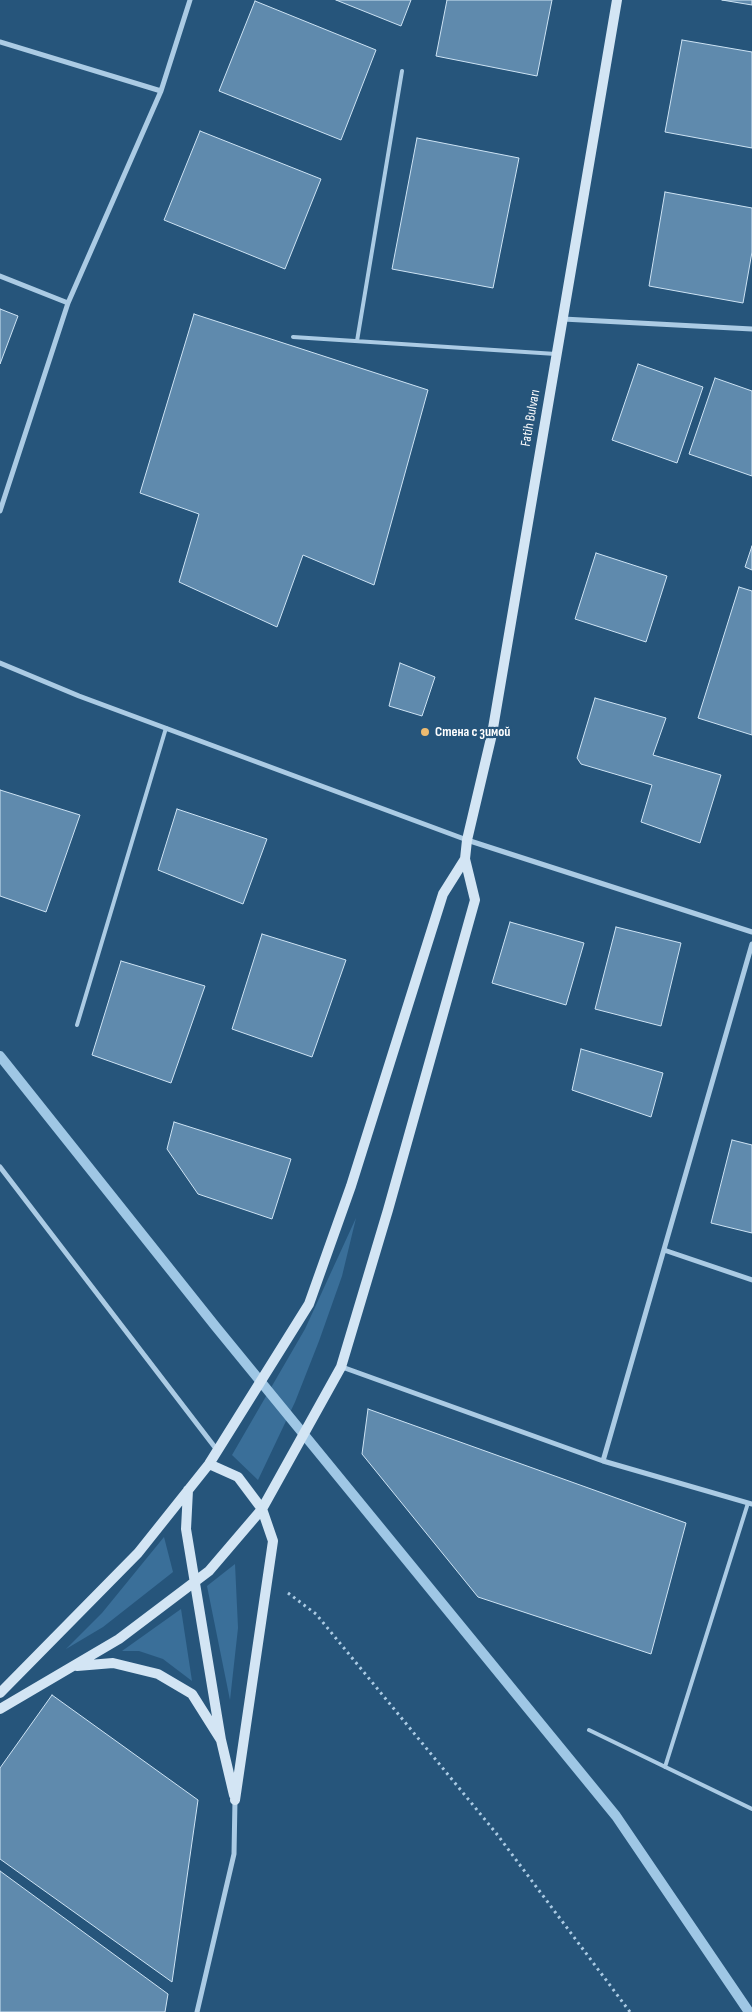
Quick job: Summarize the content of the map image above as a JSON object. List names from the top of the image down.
{
  "streets": {
    "street": ["Fatih Bulvarı"]
  },
  "places": ["Стена с зимой"]
}
